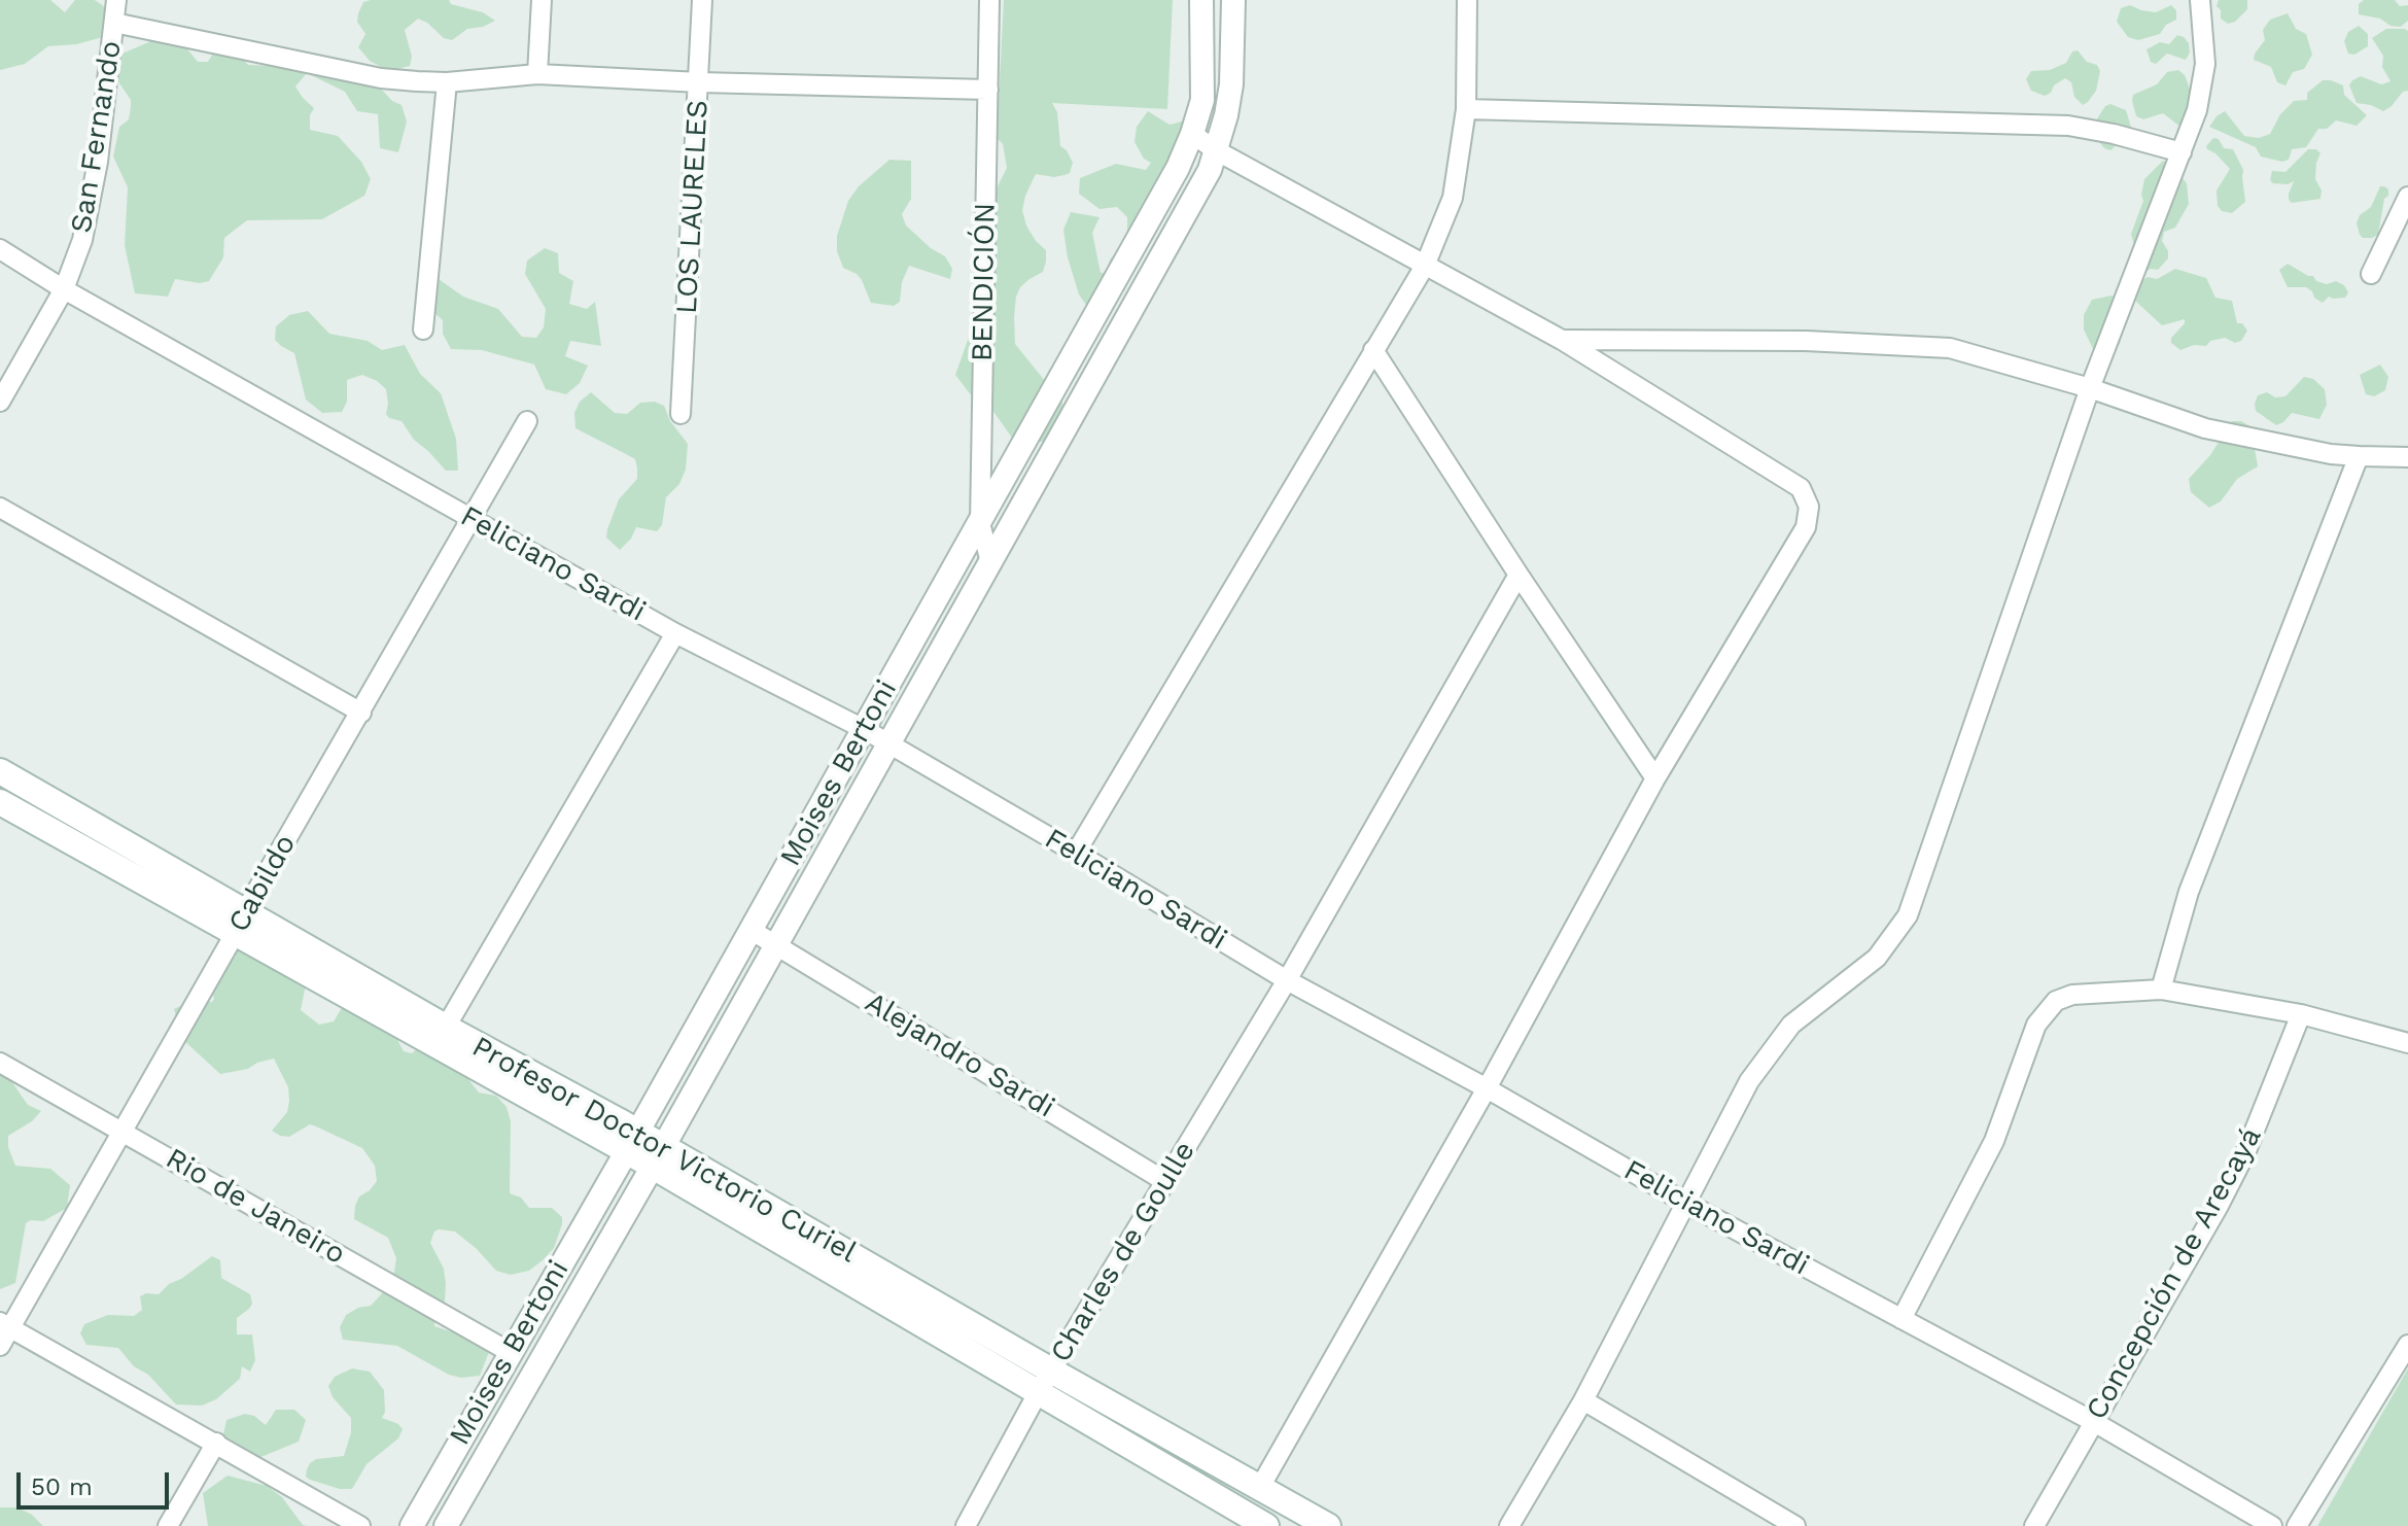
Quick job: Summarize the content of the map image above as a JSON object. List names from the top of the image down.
{
  "streets": {
    "main road": ["Profesor Doctor Victorio Curiel"],
    "street": [
      "San Fernando",
      "LOS LAURELES",
      "BENDICIÓN",
      "Feliciano Sardi",
      "Moises Bertoni",
      "Cabildo",
      "Alejandro Sardi",
      "Rio de Janeiro",
      "Charles de Goulle",
      "Concepción de Arecayá"
    ]
  },
  "crossings": [
    ["San Fernando", "Feliciano Sardi"],
    ["BENDICIÓN", "Moises Bertoni"],
    ["Feliciano Sardi", "Moises Bertoni"],
    ["Feliciano Sardi", "Cabildo"],
    ["Feliciano Sardi", "Charles de Goulle"],
    ["Feliciano Sardi", "Concepción de Arecayá"],
    ["Moises Bertoni", "Alejandro Sardi"],
    ["Moises Bertoni", "Profesor Doctor Victorio Curiel"],
    ["Moises Bertoni", "Rio de Janeiro"],
    ["Cabildo", "Profesor Doctor Victorio Curiel"],
    ["Cabildo", "Rio de Janeiro"],
    ["Alejandro Sardi", "Charles de Goulle"],
    ["Profesor Doctor Victorio Curiel", "Charles de Goulle"]
  ],
  "scale_bar": "50 m"
}
